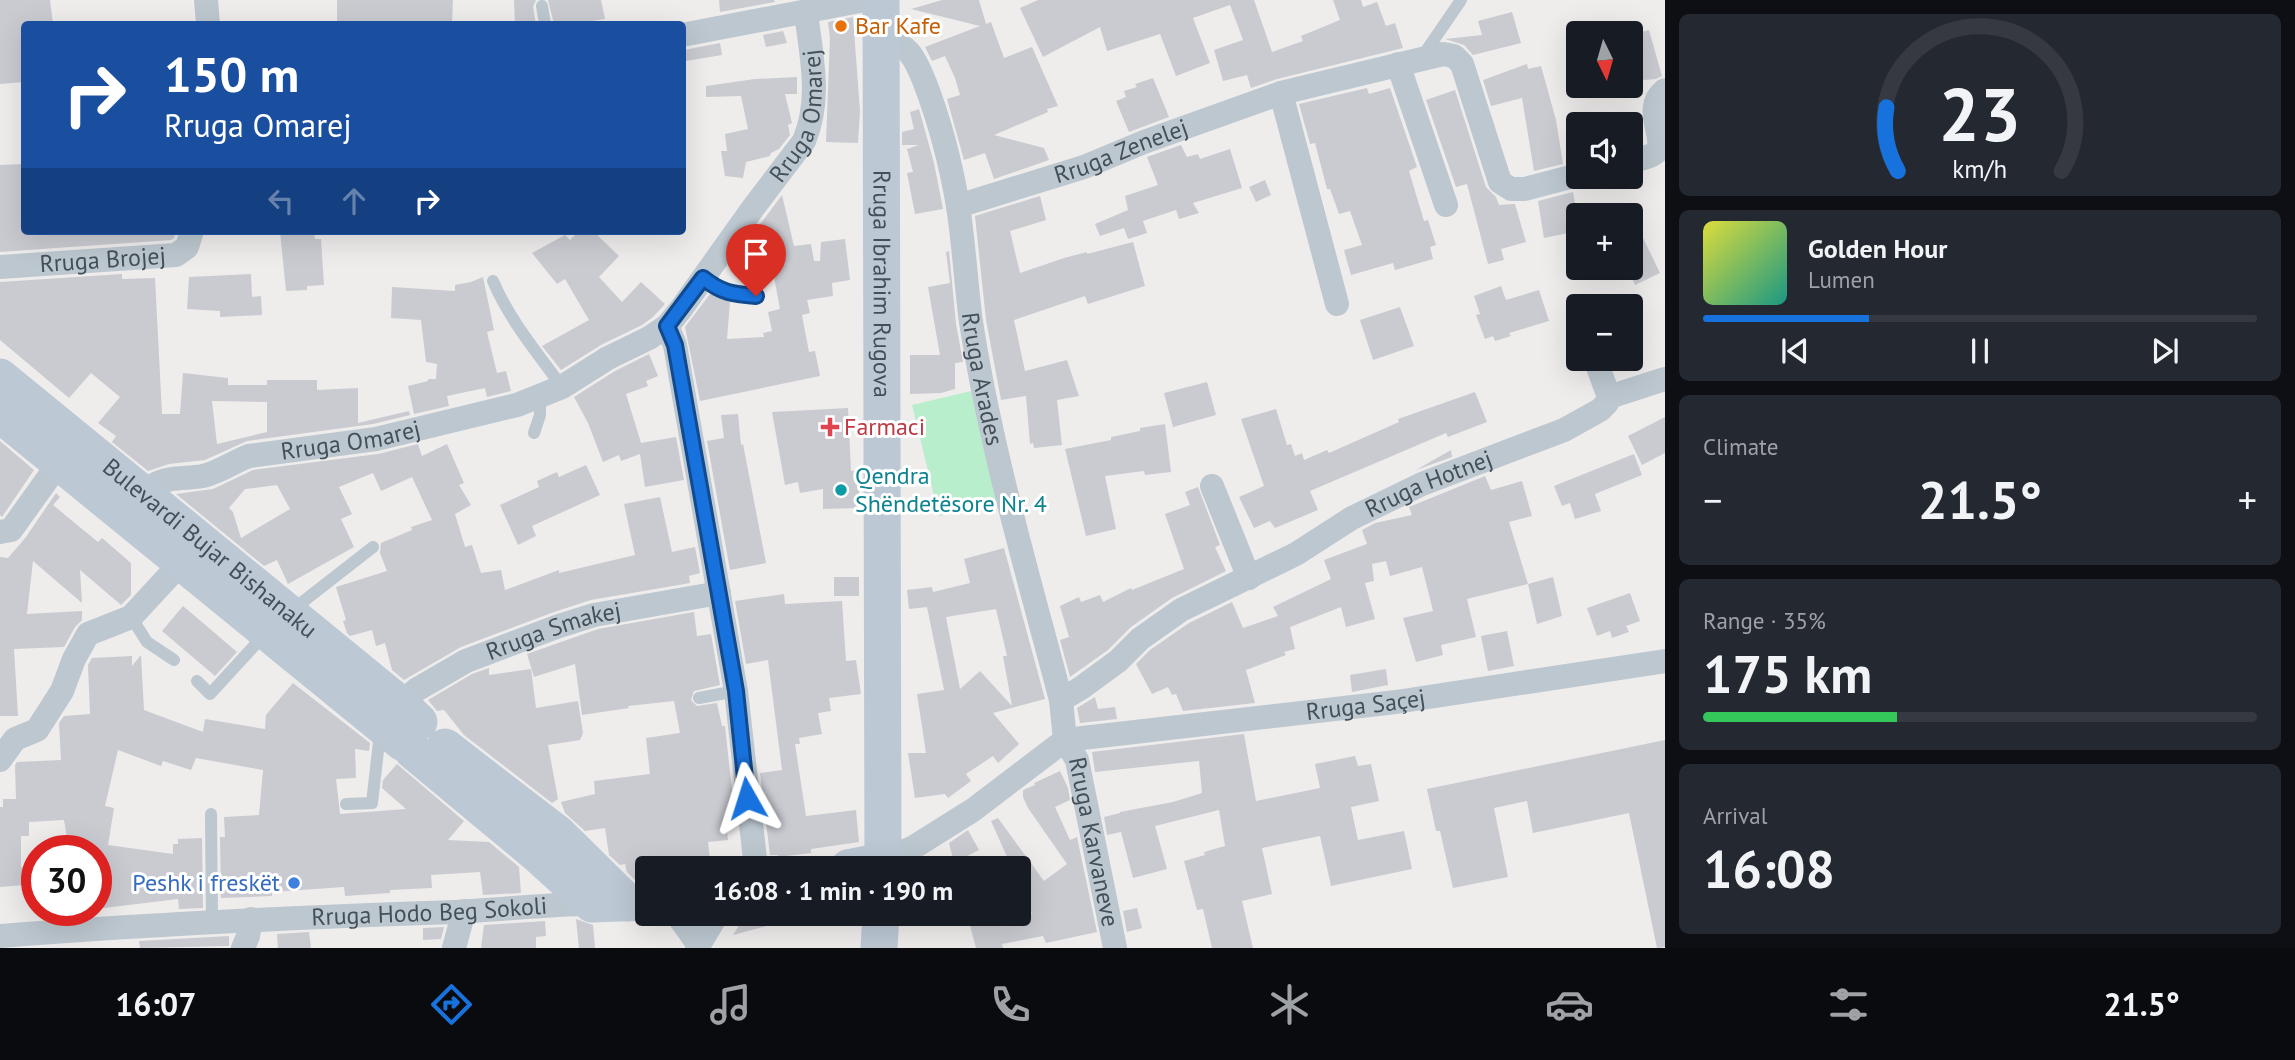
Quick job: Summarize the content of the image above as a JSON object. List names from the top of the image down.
{
  "streets": {
    "main road": ["Rruga Ibrahim Rugova", "Bulevardi Bujar Bishanaku"],
    "street": [
      "Rruga Omarej",
      "Rruga Zenelej",
      "Rruga Brojej",
      "Rruga Arades",
      "Rruga Hotnej",
      "Rruga Smakej",
      "Rruga Saçej",
      "Rruga Karvaneve",
      "Rruga Hodo Beg Sokoli"
    ]
  },
  "crossings": [
    ["Rruga Omarej", "Bulevardi Bujar Bishanaku"],
    ["Rruga Zenelej", "Rruga Arades"],
    ["Rruga Ibrahim Rugova", "Rruga Arades"],
    ["Rruga Arades", "Rruga Hotnej"],
    ["Rruga Arades", "Rruga Saçej"],
    ["Rruga Arades", "Rruga Karvaneve"],
    ["Bulevardi Bujar Bishanaku", "Rruga Smakej"],
    ["Bulevardi Bujar Bishanaku", "Rruga Hodo Beg Sokoli"],
    ["Rruga Saçej", "Rruga Karvaneve"]
  ],
  "places": {
    "other": ["Bar Kafe", "Qendra Shëndetësore Nr. 4", "Peshk i freskët"],
    "health": ["Farmaci"]
  },
  "north": "bottom",
  "page": {
    "map_buttons": ["+", "−"],
    "turn": ["150 m", "Rruga Omarej"],
    "song": ["Golden Hour", "Lumen"],
    "tile": [
      "Climate",
      ["Range · 35%", "175 km"],
      ["Arrival", "16:08"]
    ],
    "heat": ["−", "21.5°", "+"],
    "limit": "30",
    "trip": "16:08 · 1 min · 190 m",
    "tabs": ["16:07", "21.5°"],
    "gauge": ["23", "km/h"]
  }
}
